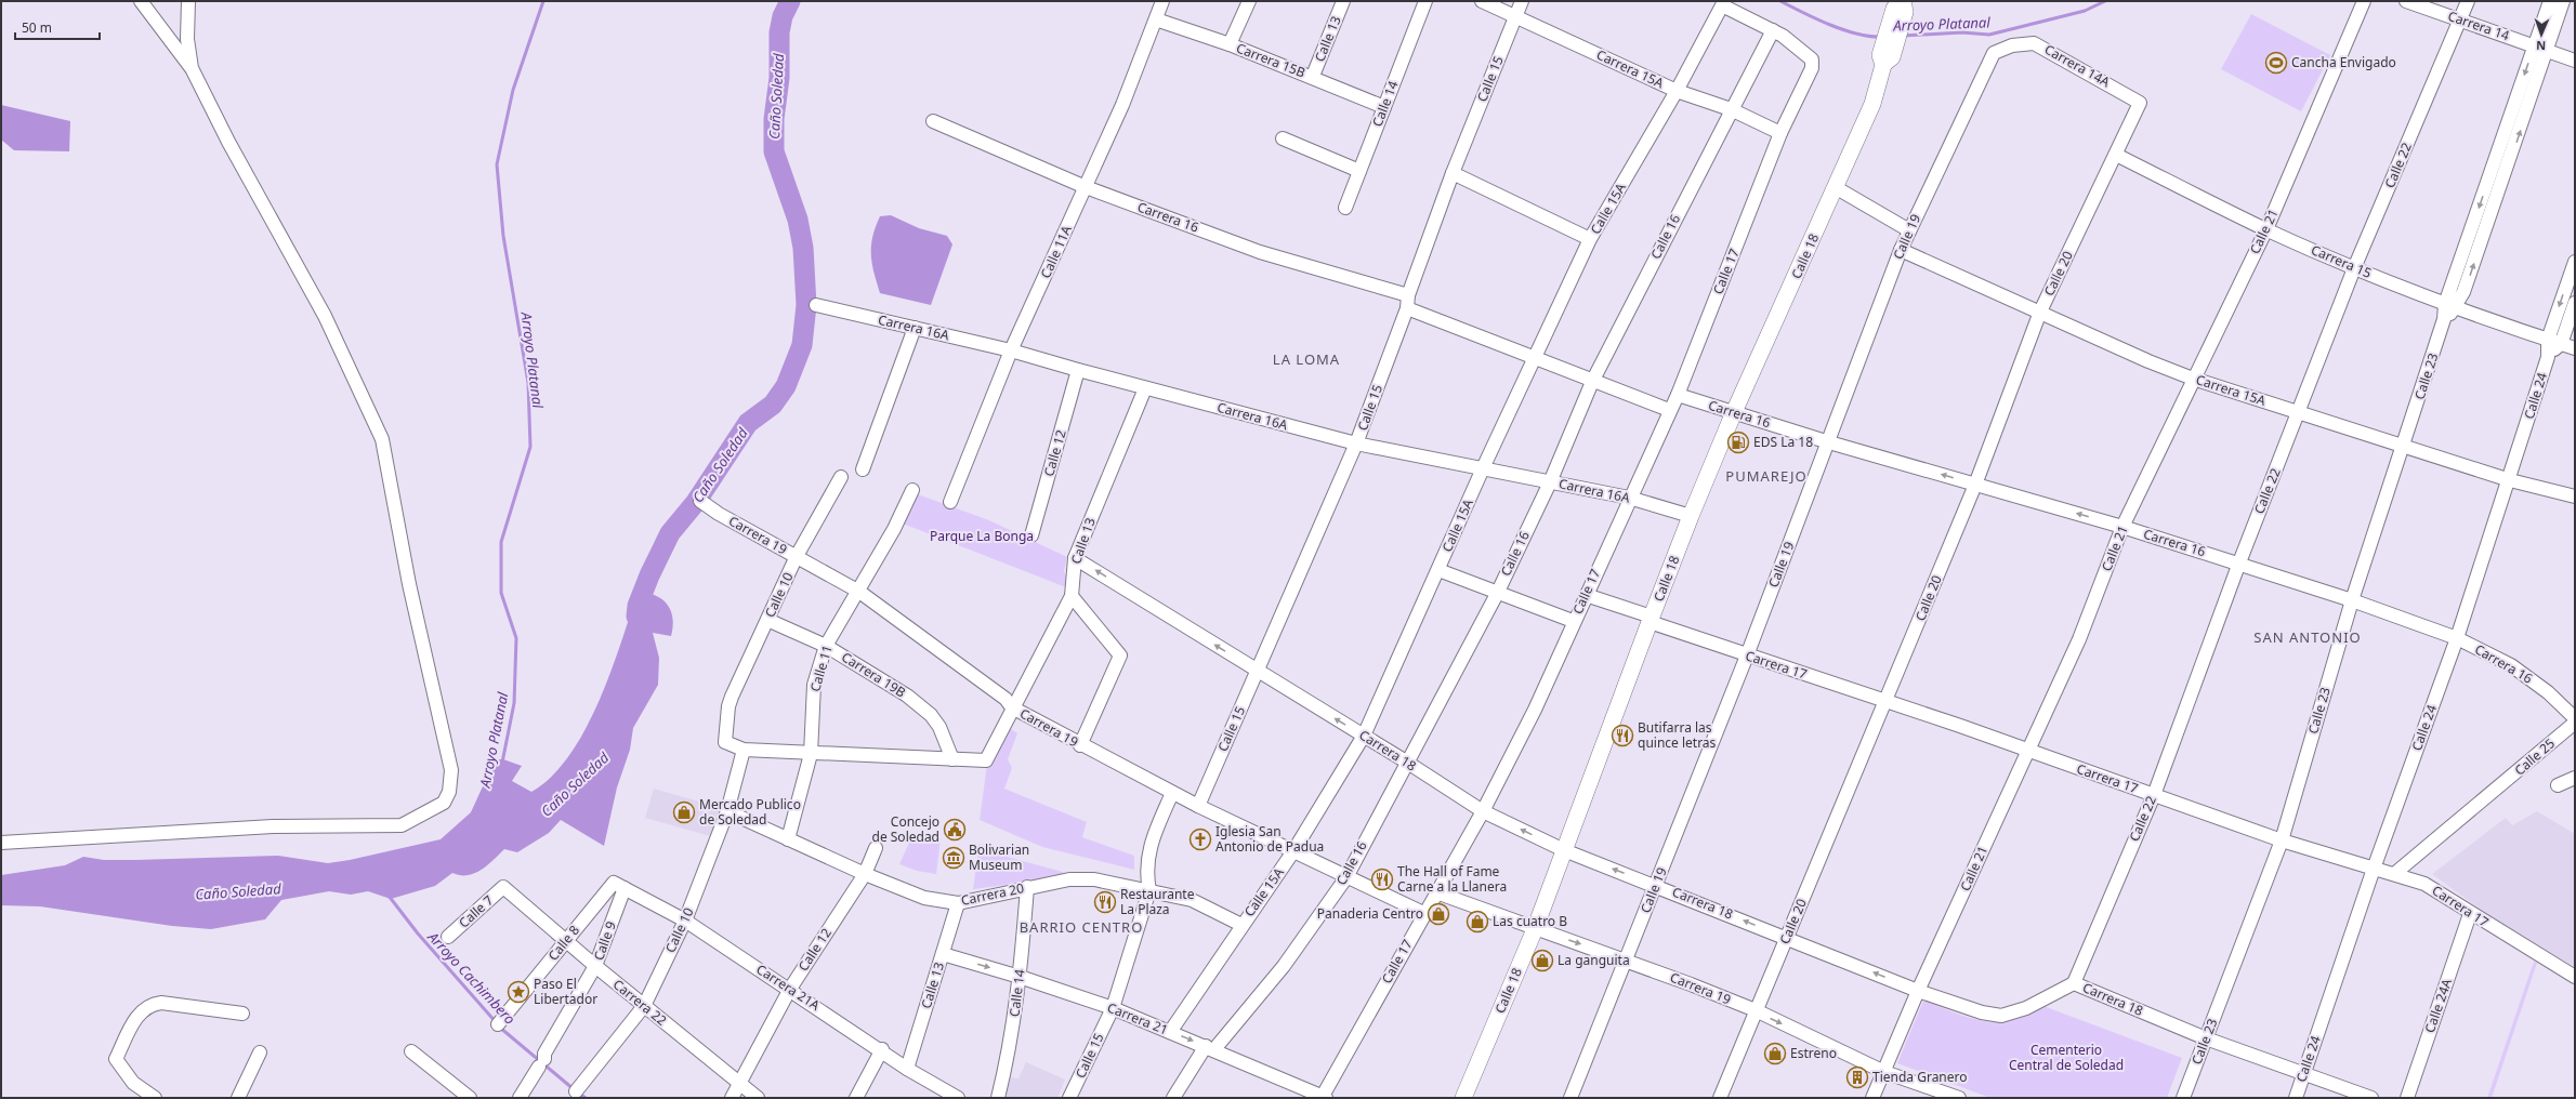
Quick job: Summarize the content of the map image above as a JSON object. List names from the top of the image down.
{
  "streets": {
    "main road": ["Calle 18"],
    "street": [
      "Carrera 14",
      "Calle 13",
      "Carrera 15B",
      "Carrera 14A",
      "Carrera 15A",
      "Calle 15",
      "Calle 14",
      "Calle 22",
      "Calle 15A",
      "Carrera 16",
      "Calle 21",
      "Calle 16",
      "Calle 19",
      "Calle 11A",
      "Carrera 15",
      "Calle 17",
      "Calle 20",
      "Carrera 16A",
      "Calle 23",
      "Calle 24",
      "Calle 12",
      "Carrera 19",
      "Calle 10",
      "Carrera 17",
      "Calle 11",
      "Carrera 19B",
      "Carrera 18",
      "Calle 25",
      "Carrera 20",
      "Calle 7",
      "Calle 9",
      "Calle 8",
      "Carrera 21A",
      "Carrera 22",
      "Calle 24A",
      "Carrera 21"
    ]
  },
  "crossings": [
    ["Carrera 14", "Calle 22"],
    ["Carrera 14", "Calle 23"],
    ["Calle 13", "Carrera 15B"],
    ["Calle 13", "Carrera 16A"],
    ["Calle 13", "Carrera 19"],
    ["Calle 13", "Carrera 19B"],
    ["Calle 13", "Carrera 18"],
    ["Calle 13", "Carrera 20"],
    ["Calle 13", "Carrera 21A"],
    ["Calle 13", "Carrera 21"],
    ["Carrera 15B", "Calle 14"],
    ["Carrera 15B", "Calle 11A"],
    ["Carrera 14A", "Calle 19"],
    ["Carrera 14A", "Calle 20"],
    ["Carrera 15A", "Calle 15"],
    ["Carrera 15A", "Calle 22"],
    ["Carrera 15A", "Calle 15A"],
    ["Carrera 15A", "Calle 21"],
    ["Carrera 15A", "Calle 16"],
    ["Carrera 15A", "Calle 19"],
    ["Carrera 15A", "Calle 17"],
    ["Carrera 15A", "Calle 20"],
    ["Carrera 15A", "Calle 23"],
    ["Carrera 15A", "Calle 24"],
    ["Calle 15", "Carrera 16"],
    ["Calle 15", "Carrera 16A"],
    ["Calle 15", "Carrera 19"],
    ["Calle 15", "Carrera 18"],
    ["Calle 15", "Carrera 20"],
    ["Calle 15", "Carrera 21"],
    ["Calle 14", "Carrera 20"],
    ["Calle 14", "Carrera 21"],
    ["Calle 22", "Carrera 16"],
    ["Calle 22", "Carrera 15"],
    ["Calle 22", "Carrera 17"],
    ["Calle 22", "Carrera 18"],
    ["Calle 15A", "Carrera 16"],
    ["Calle 15A", "Calle 16"],
    ["Calle 15A", "Calle 17"],
    ["Calle 15A", "Carrera 16A"],
    ["Calle 15A", "Carrera 19"],
    ["Calle 15A", "Carrera 18"],
    ["Calle 15A", "Carrera 20"],
    ["Calle 15A", "Carrera 21"],
    ["Carrera 16", "Calle 21"],
    ["Carrera 16", "Calle 16"],
    ["Carrera 16", "Calle 19"],
    ["Carrera 16", "Calle 11A"],
    ["Carrera 16", "Calle 18"],
    ["Carrera 16", "Calle 17"],
    ["Carrera 16", "Calle 20"],
    ["Carrera 16", "Calle 23"],
    ["Carrera 16", "Calle 24"],
    ["Calle 21", "Carrera 15"],
    ["Calle 21", "Carrera 19"],
    ["Calle 21", "Carrera 17"],
    ["Calle 21", "Carrera 18"],
    ["Calle 16", "Calle 17"],
    ["Calle 16", "Carrera 16A"],
    ["Calle 16", "Carrera 19"],
    ["Calle 16", "Carrera 18"],
    ["Calle 16", "Carrera 21"],
    ["Calle 19", "Carrera 19"],
    ["Calle 19", "Carrera 17"],
    ["Calle 19", "Carrera 18"],
    ["Calle 11A", "Carrera 16A"],
    ["Calle 18", "Carrera 16A"],
    ["Calle 18", "Carrera 19"],
    ["Calle 18", "Carrera 17"],
    ["Calle 18", "Carrera 18"],
    ["Carrera 15", "Calle 20"],
    ["Carrera 15", "Calle 23"],
    ["Carrera 15", "Calle 24"],
    ["Calle 17", "Carrera 16A"],
    ["Calle 17", "Carrera 19"],
    ["Calle 17", "Carrera 17"],
    ["Calle 17", "Carrera 18"],
    ["Calle 17", "Carrera 21"],
    ["Calle 20", "Carrera 19"],
    ["Calle 20", "Carrera 17"],
    ["Calle 20", "Carrera 18"],
    ["Carrera 16A", "Calle 12"],
    ["Calle 23", "Carrera 17"],
    ["Calle 23", "Carrera 18"],
    ["Calle 24", "Carrera 17"],
    ["Calle 24", "Carrera 18"],
    ["Calle 12", "Carrera 20"],
    ["Calle 12", "Carrera 21A"],
    ["Calle 12", "Carrera 22"],
    ["Carrera 19", "Calle 10"],
    ["Carrera 19", "Calle 11"],
    ["Calle 10", "Carrera 19B"],
    ["Calle 10", "Carrera 20"],
    ["Calle 10", "Carrera 21A"],
    ["Calle 10", "Carrera 22"],
    ["Carrera 17", "Calle 25"],
    ["Carrera 17", "Calle 24A"],
    ["Calle 11", "Carrera 19B"],
    ["Calle 11", "Carrera 20"],
    ["Calle 7", "Carrera 22"],
    ["Calle 9", "Calle 8"],
    ["Calle 9", "Carrera 21A"],
    ["Calle 9", "Carrera 22"],
    ["Calle 8", "Carrera 21A"],
    ["Calle 8", "Carrera 22"]
  ],
  "one_way": ["Carrera 18"],
  "districts": [
    "LA LOMA",
    "PUMAREJO",
    "SAN ANTONIO",
    "BARRIO CENTRO"
  ],
  "water": ["Arroyo Platanal", "Caño Soledad", "Arroyo Cachimbero"],
  "parks": ["Parque La Bonga", "Cementerio Central de Soledad"],
  "places": {
    "sports": ["Cancha Envigado"],
    "fuel station": ["EDS La 18"],
    "restaurant": ["Butifarra las quince letras", "The Hall of Fame Carne a la Llanera", "Restaurante La Plaza"],
    "shop": [
      "Mercado Publico de Soledad",
      "Panaderia Centro",
      "Las cuatro B",
      "La ganguita",
      "Estreno"
    ],
    "public building": ["Concejo de Soledad"],
    "church": ["Iglesia San Antonio de Padua"],
    "museum": ["Bolivarian Museum"],
    "place": ["Paso El Libertador"],
    "building": ["Tienda Granero"]
  },
  "scale_bar": "50 m",
  "north": "bottom"
}
